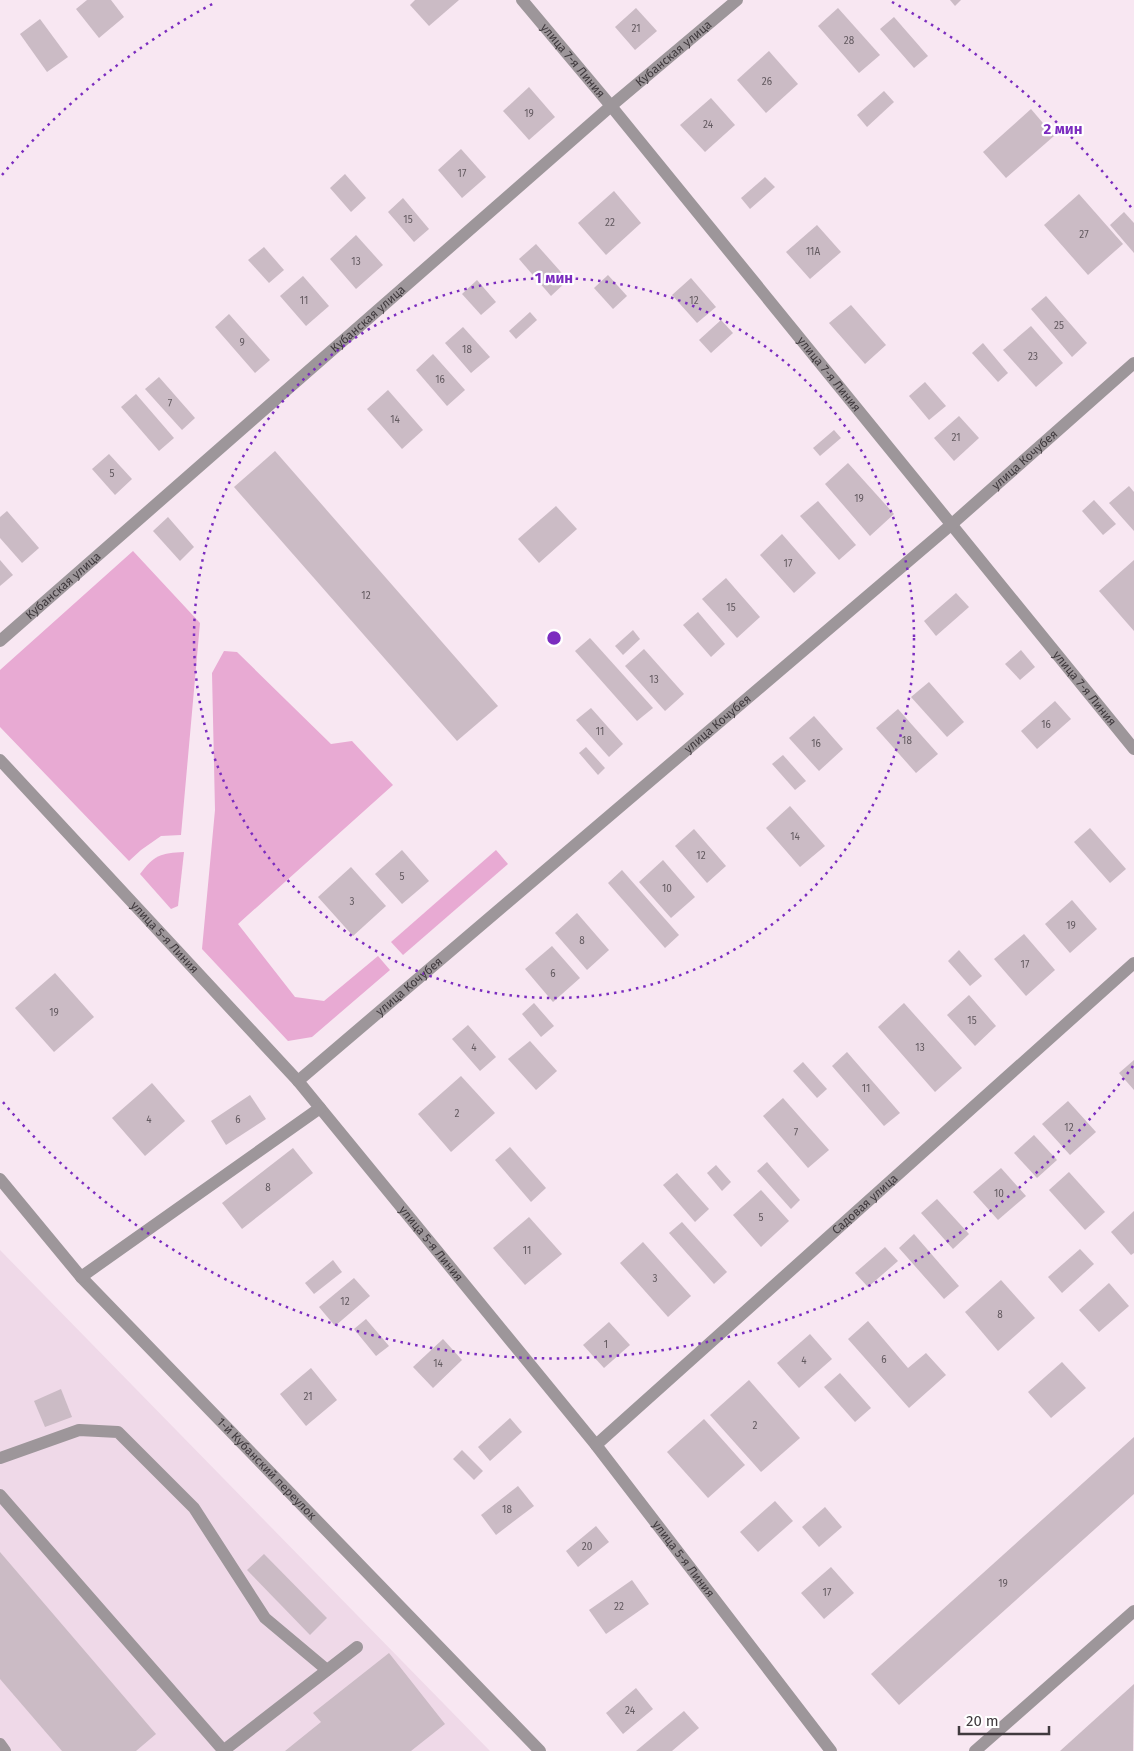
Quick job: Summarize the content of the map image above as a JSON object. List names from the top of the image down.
{
  "streets": {
    "street": [
      "Кубанская улица",
      "улица 7-я Линия",
      "улица Кочубея",
      "улица 5-я Линия",
      "Садовая улица",
      "1-й Кубанский переулок"
    ]
  },
  "crossings": [
    ["Кубанская улица", "улица 7-я Линия"],
    ["улица 7-я Линия", "улица Кочубея"],
    ["улица Кочубея", "улица 5-я Линия"],
    ["улица 5-я Линия", "Садовая улица"]
  ],
  "house_numbers": [
    "21",
    "28",
    "26",
    "19",
    "24",
    "17",
    "15",
    "22",
    "27",
    "11А",
    "13",
    "11",
    "12",
    "25",
    "9",
    "18",
    "23",
    "16",
    "7",
    "14",
    "21",
    "5",
    "19",
    "17",
    "12",
    "15",
    "13",
    "16",
    "11",
    "18",
    "16",
    "14",
    "12",
    "5",
    "10",
    "3",
    "19",
    "8",
    "17",
    "6",
    "19",
    "15",
    "4",
    "13",
    "11",
    "2",
    "4",
    "6",
    "12",
    "7",
    "8",
    "10",
    "5",
    "11",
    "3",
    "12",
    "8",
    "1",
    "6",
    "4",
    "14",
    "21",
    "2",
    "18",
    "20",
    "19",
    "17",
    "22",
    "24"
  ],
  "scale_bar": "20 m",
  "rings": ["2 мин", "1 мин"]
}
